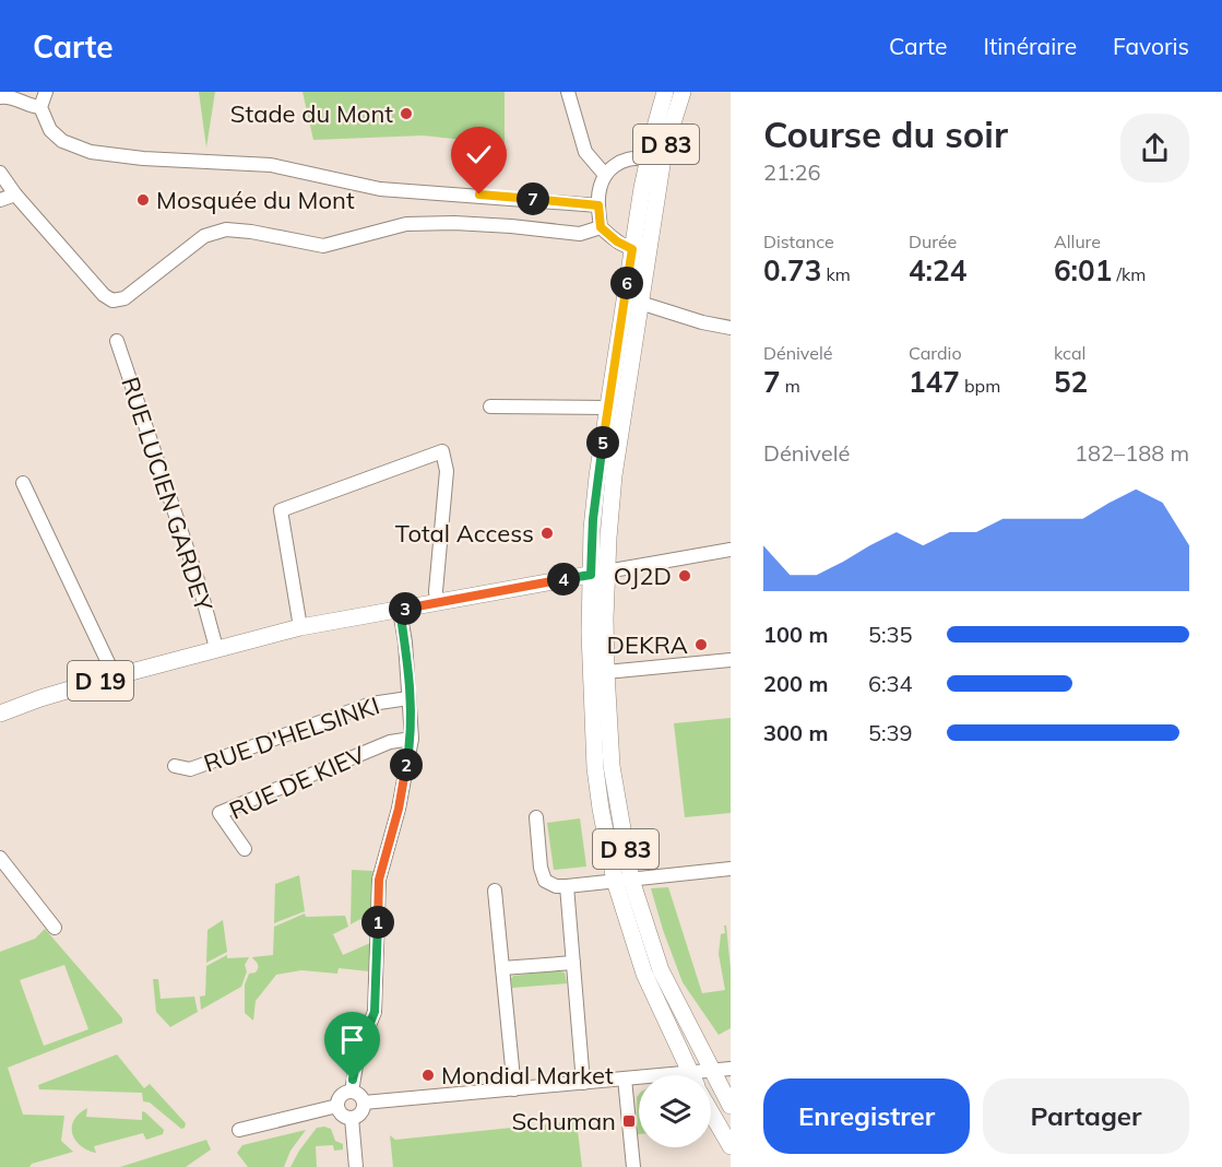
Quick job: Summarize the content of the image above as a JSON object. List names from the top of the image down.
{
  "streets": {
    "main road": ["D 83", "D 19"],
    "street": ["RUE LUCIEN GARDEY", "RUE D'HELSINKI", "RUE DE KIEV"]
  },
  "crossings": [
    ["D 83", "D 19"],
    ["RUE LUCIEN GARDEY", "D 19"]
  ],
  "places": {
    "other": [
      "Stade du Mont",
      "Mosquée du Mont",
      "Total Access",
      "OJ2D",
      "DEKRA",
      "Mondial Market"
    ],
    "transit": ["Schuman"]
  },
  "page": {
    "header": "Carte",
    "nav": ["Carte", "Itinéraire", "Favoris"],
    "heading": ["Course du soir", "21:26"],
    "pins": [
      "7",
      "6",
      "5",
      "4",
      "3",
      "2",
      "1"
    ],
    "stats": [
      ["Distance", "0.73 km"],
      ["Durée", "4:24"],
      ["Allure", "6:01 /km"],
      ["Dénivelé", "7 m"],
      ["Cardio", "147 bpm"],
      ["kcal", "52"]
    ],
    "chart": ["Dénivelé", "182–188 m"],
    "list": [
      {
        "name": "100 m",
        "note": "5:35"
      },
      {
        "name": "200 m",
        "note": "6:34"
      },
      {
        "name": "300 m",
        "note": "5:39"
      }
    ],
    "buttons": ["Enregistrer", "Partager"]
  }
}
